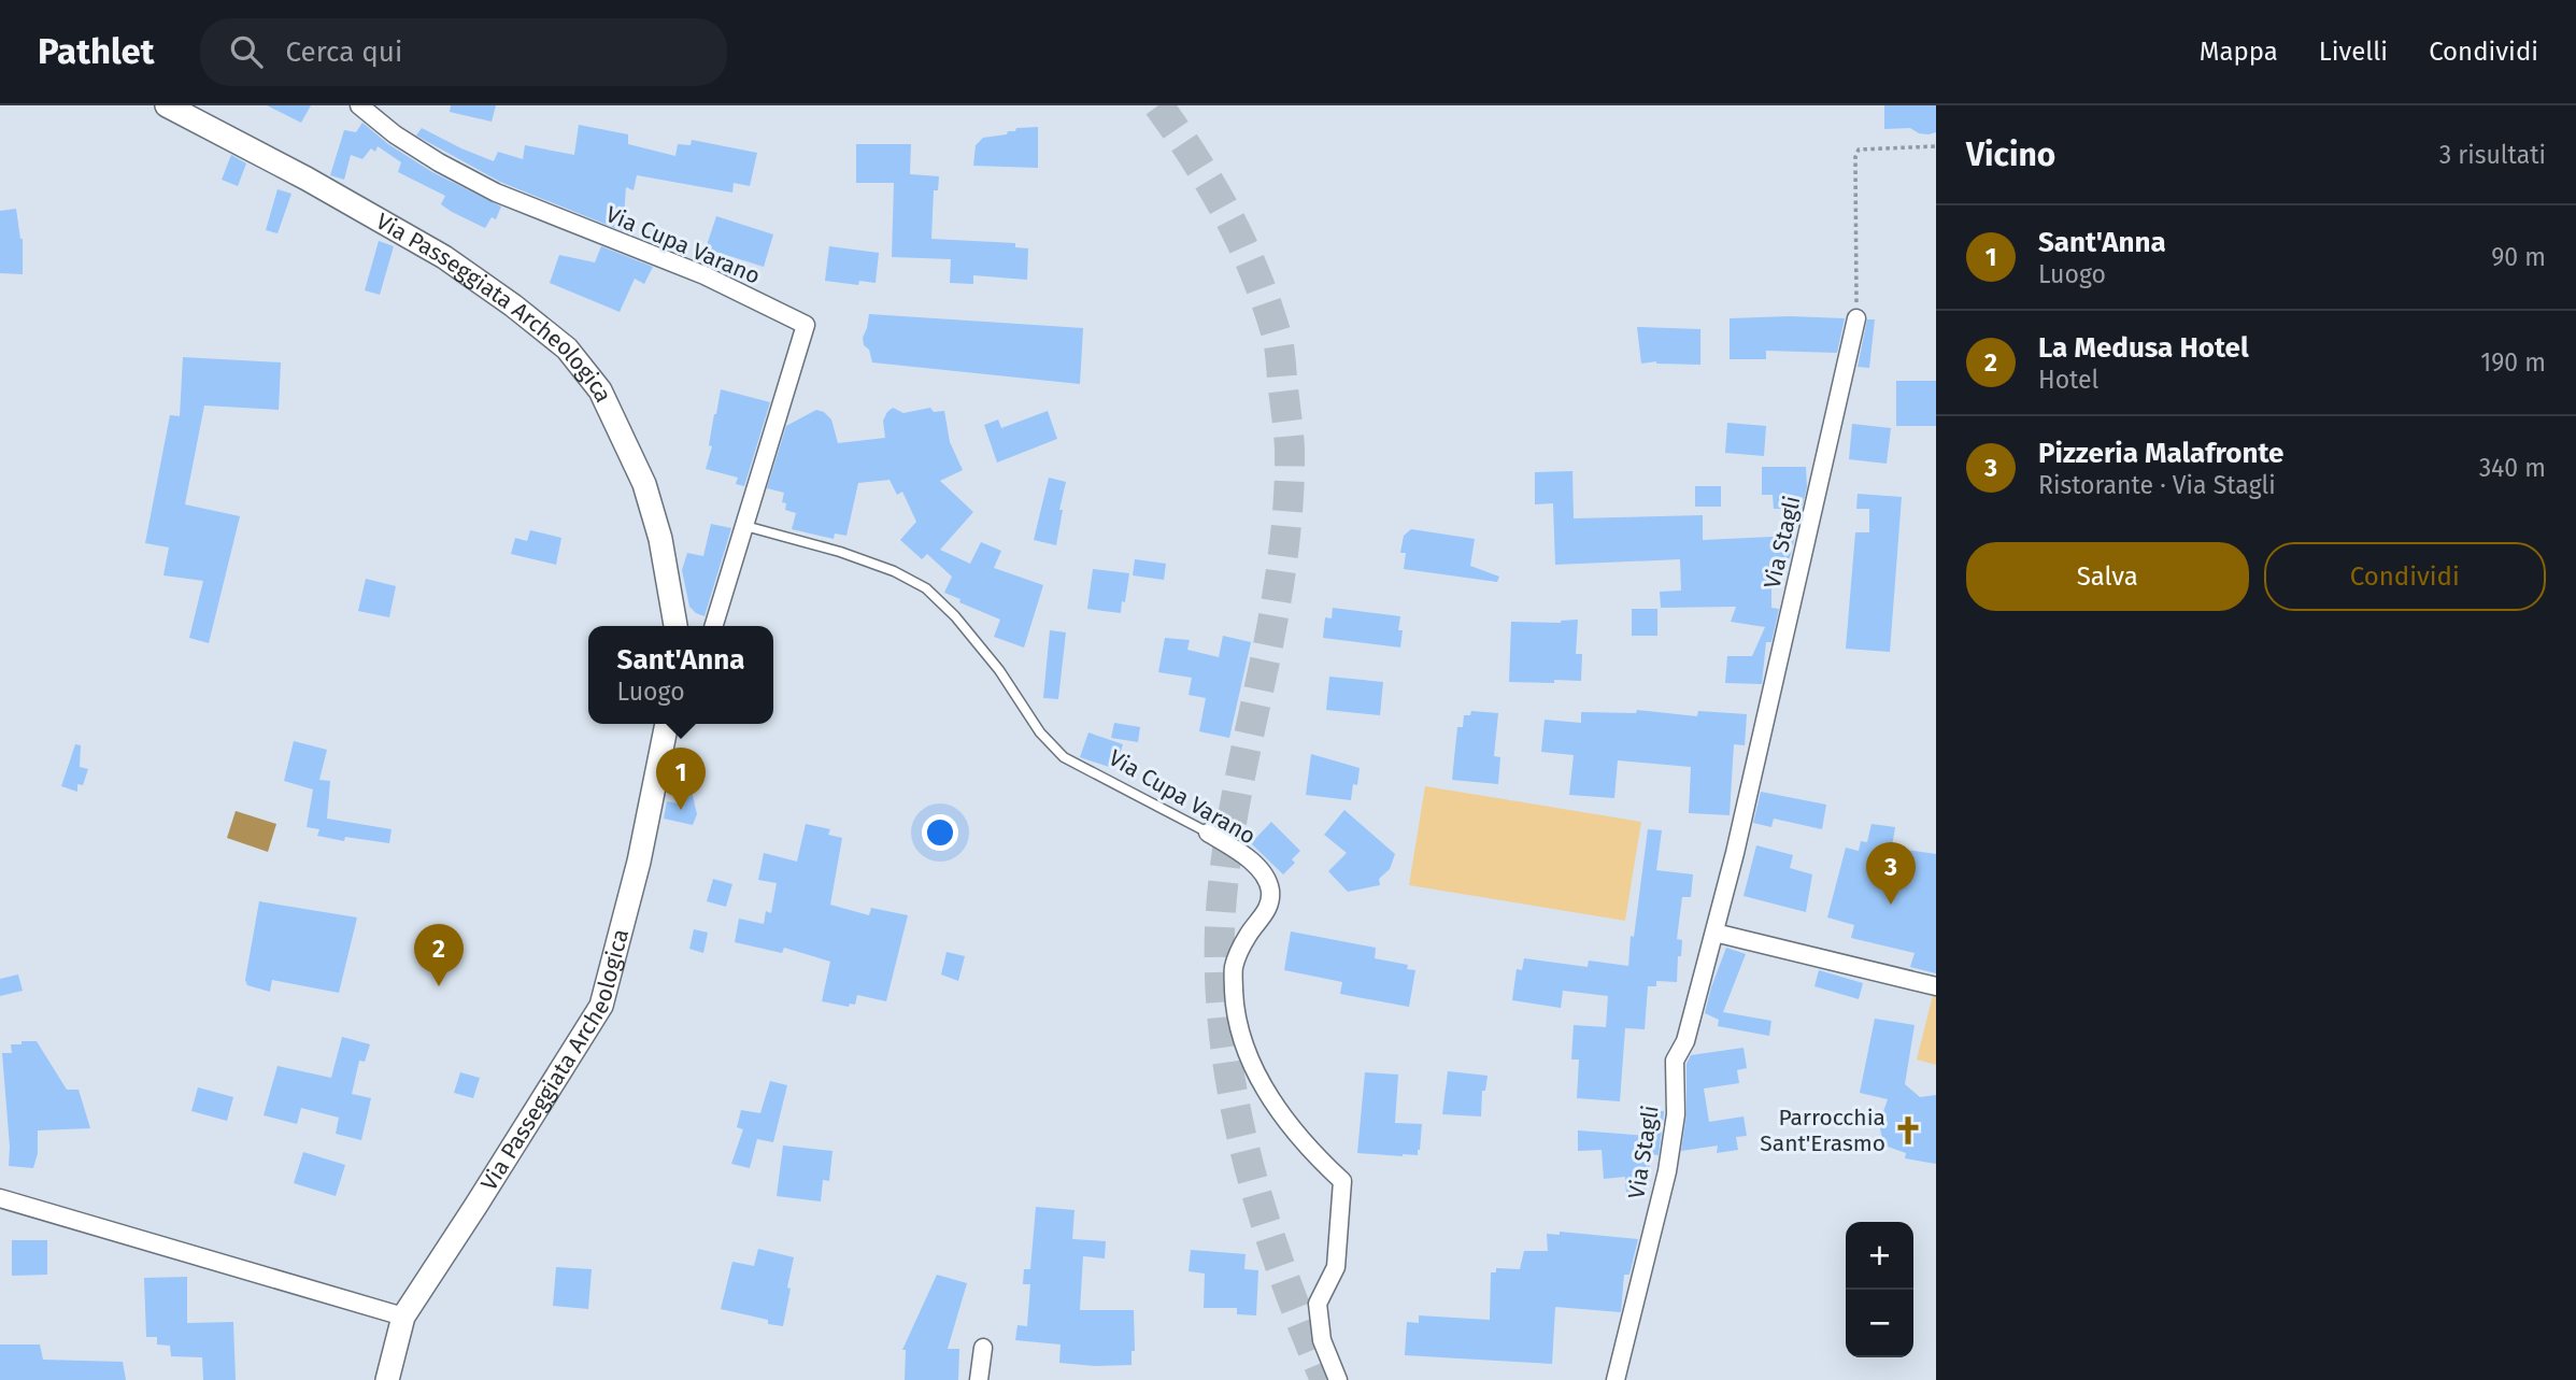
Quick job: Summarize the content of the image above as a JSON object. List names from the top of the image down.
{
  "streets": {
    "street": ["Via Cupa Varano", "Via Passeggiata Archeologica", "Via Stagli"]
  },
  "places": {
    "church": ["Parrocchia Sant'Erasmo"]
  },
  "page": {
    "header": "Pathlet",
    "search": "Cerca qui",
    "nav": ["Mappa", "Livelli", "Condividi"],
    "heading": ["Vicino", "3 risultati"],
    "list": [
      {
        "mark": "1",
        "name": "Sant'Anna",
        "note": "Luogo",
        "value": "90 m"
      },
      {
        "mark": "2",
        "name": "La Medusa Hotel",
        "note": "Hotel",
        "value": "190 m"
      },
      {
        "mark": "3",
        "name": "Pizzeria Malafronte",
        "note": "Ristorante · Via Stagli",
        "value": "340 m"
      }
    ],
    "buttons": ["Salva", "Condividi"],
    "popup": ["Sant'Anna", "Luogo"],
    "pins": ["1", "3", "2"],
    "map_buttons": ["+", "−"]
  }
}
